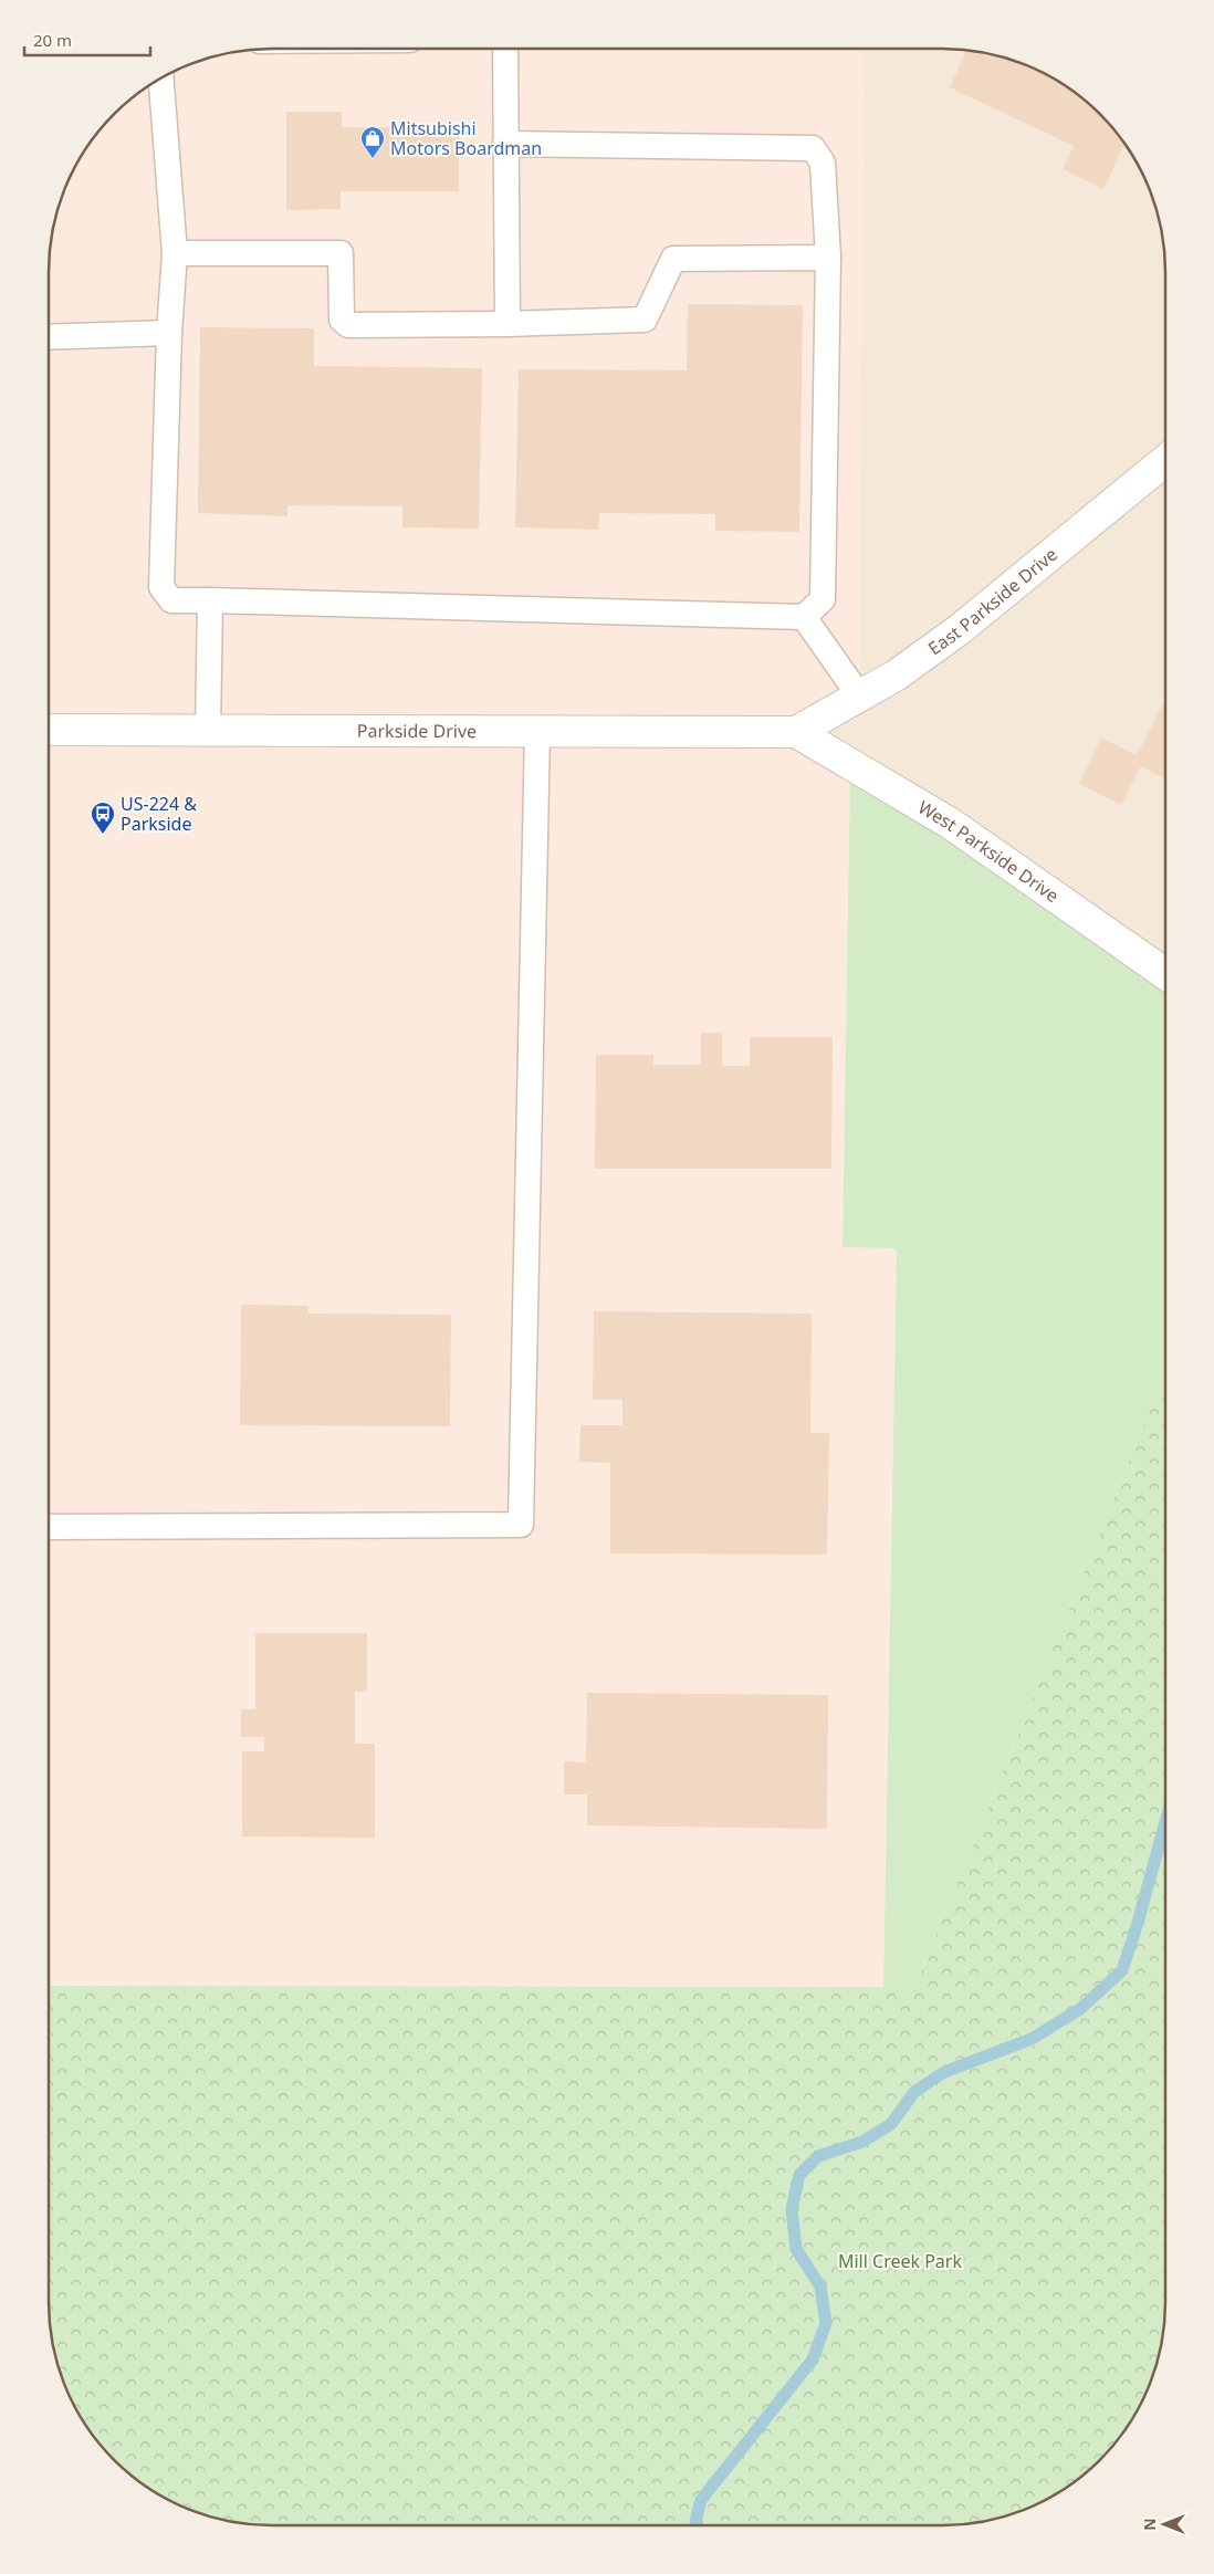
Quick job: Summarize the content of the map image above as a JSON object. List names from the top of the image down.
{
  "streets": {
    "street": ["East Parkside Drive", "Parkside Drive", "West Parkside Drive"]
  },
  "crossings": [
    ["East Parkside Drive", "Parkside Drive"],
    ["East Parkside Drive", "West Parkside Drive"],
    ["Parkside Drive", "West Parkside Drive"]
  ],
  "parks": ["Mill Creek Park"],
  "places": {
    "shop": ["Mitsubishi Motors Boardman"],
    "bus stop": ["US-224 & Parkside"]
  },
  "scale_bar": "20 m",
  "north": "left"
}
